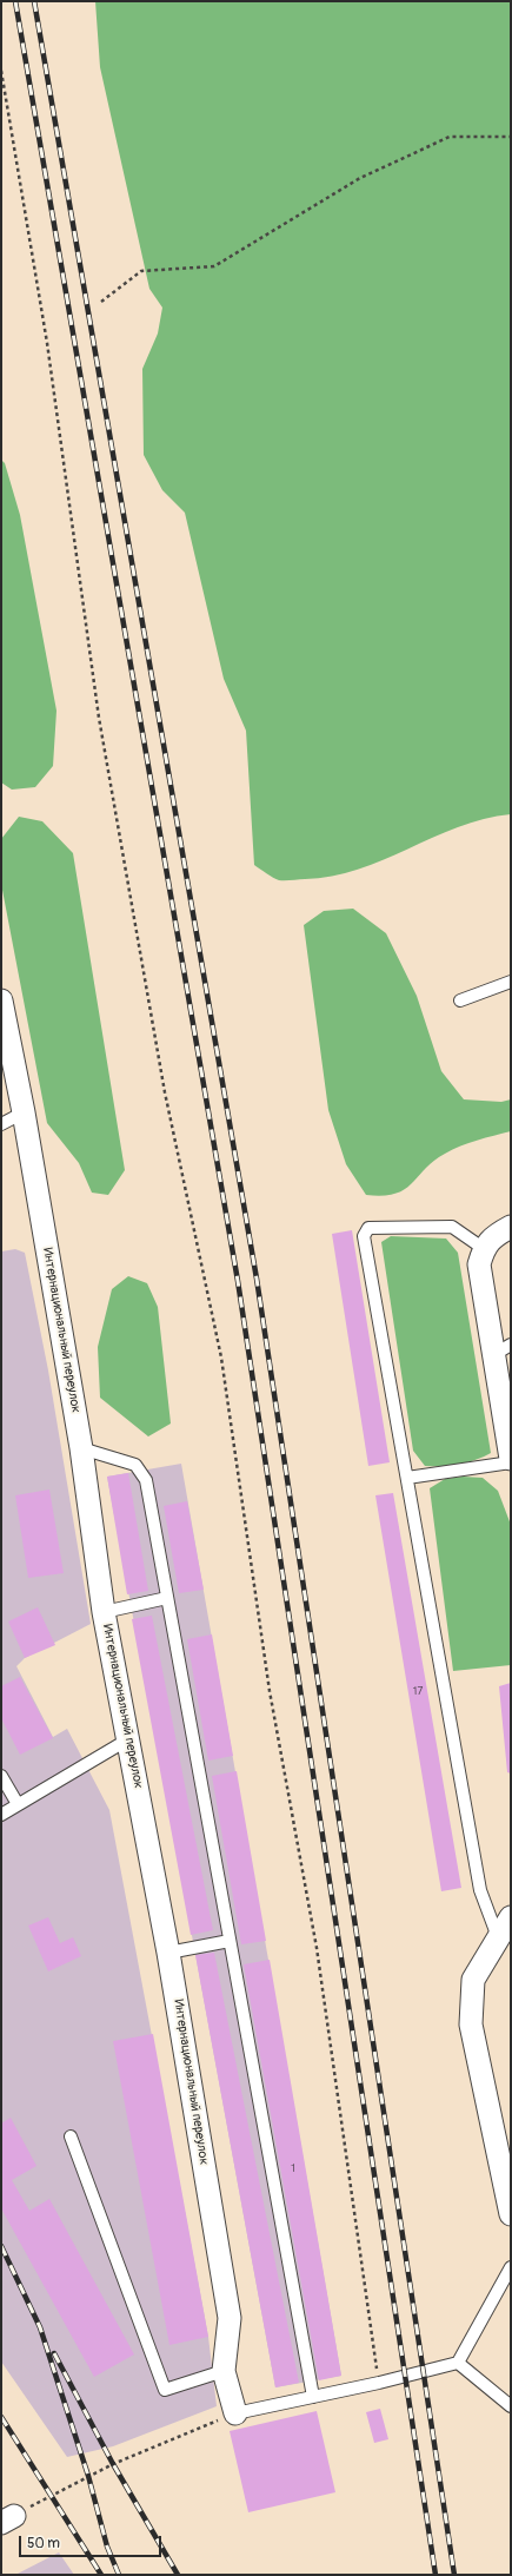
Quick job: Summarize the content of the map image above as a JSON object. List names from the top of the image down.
{
  "streets": {
    "street": ["Интернациональный переулок"]
  },
  "house_numbers": ["17", "1"],
  "scale_bar": "50 m"
}
